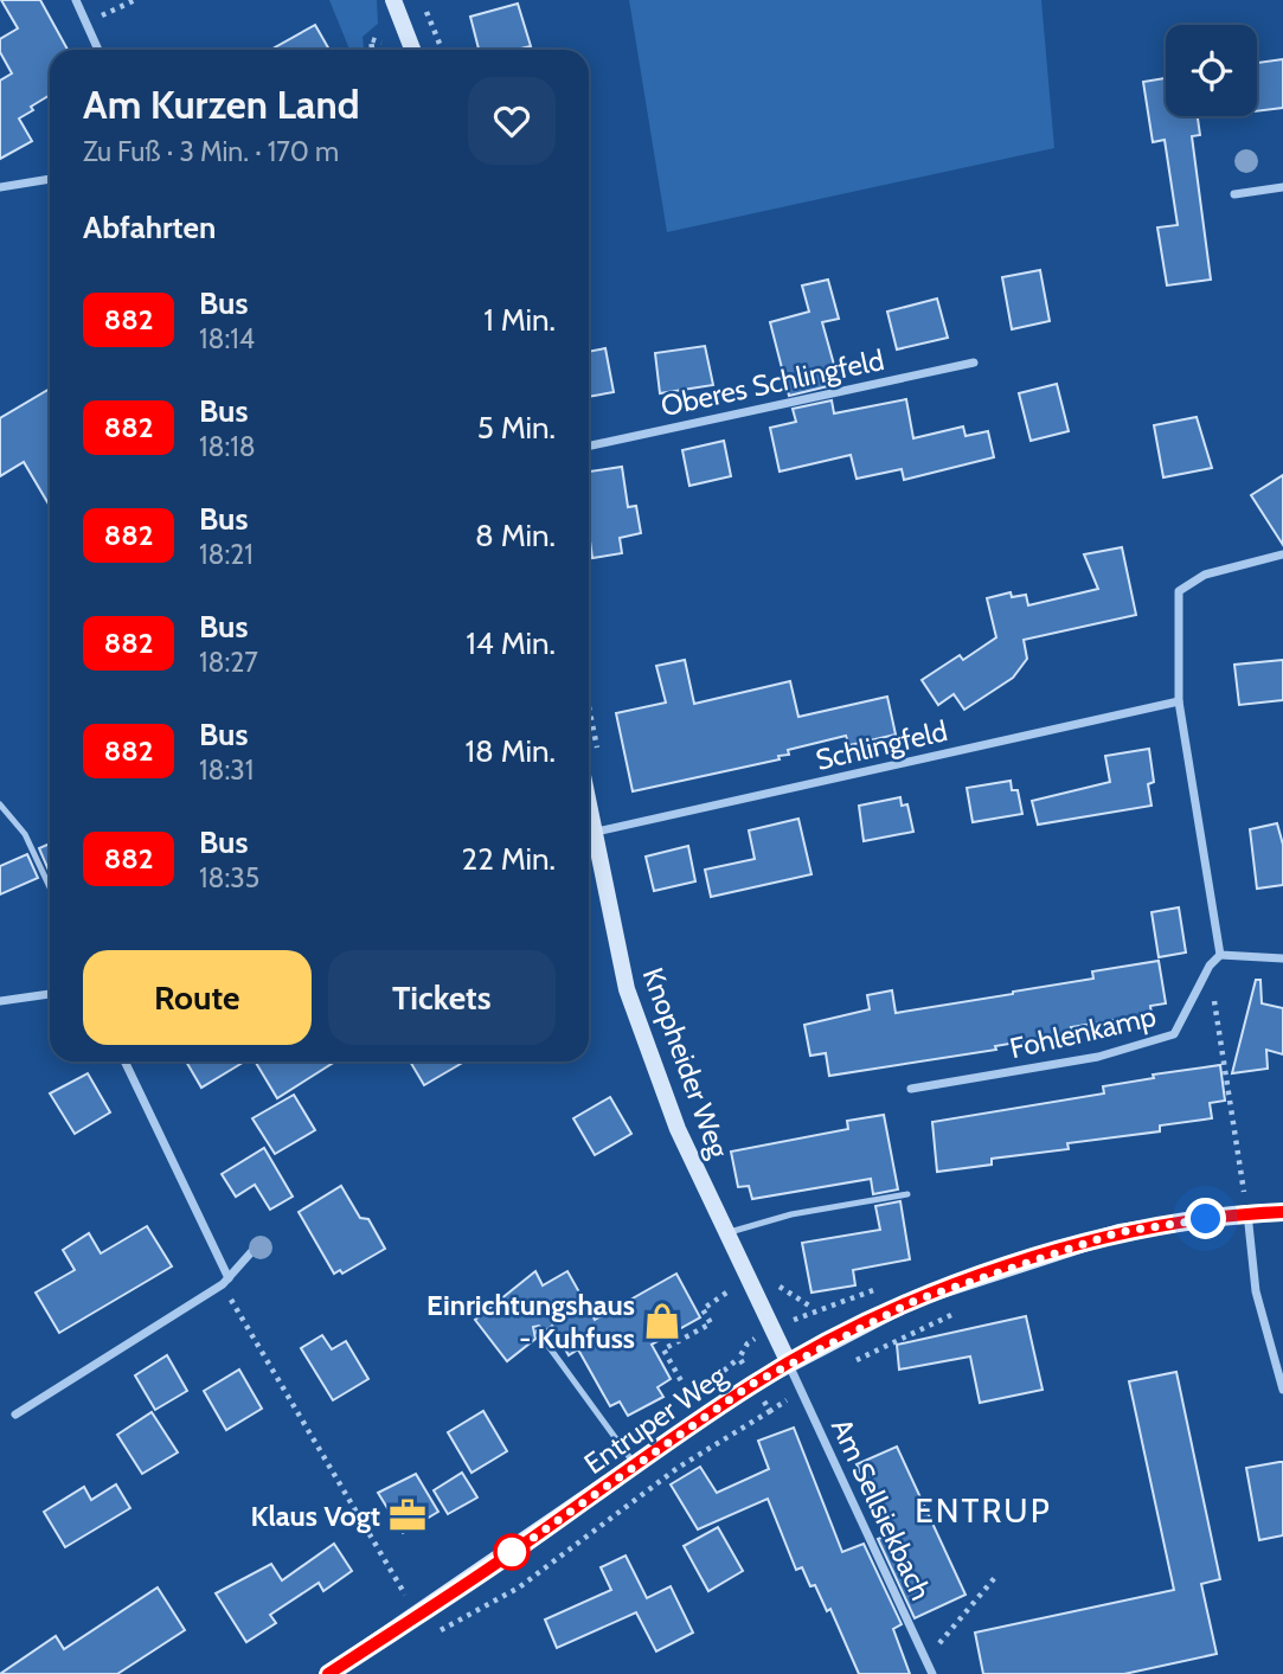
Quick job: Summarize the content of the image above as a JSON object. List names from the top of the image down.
{
  "streets": {
    "main road": ["Knopheider Weg", "Entruper Weg"],
    "street": [
      "Oberes Schlingfeld",
      "Schlingfeld",
      "Fohlenkamp",
      "Am Sellsiekbach"
    ]
  },
  "crossings": [
    ["Knopheider Weg", "Entruper Weg"],
    ["Knopheider Weg", "Am Sellsiekbach"],
    ["Entruper Weg", "Am Sellsiekbach"]
  ],
  "districts": ["ENTRUP"],
  "places": {
    "shop": ["Einrichtungshaus - Kuhfuss"],
    "office": ["Klaus Vogt"]
  },
  "lines": ["bus line 882"],
  "page": {
    "heading": [
      ["Am Kurzen Land", "Zu Fuß · 3 Min. · 170 m"],
      "Abfahrten"
    ],
    "list": [
      {
        "mark": "882",
        "name": "Bus",
        "note": "18:14",
        "value": "1 Min."
      },
      {
        "mark": "882",
        "name": "Bus",
        "note": "18:18",
        "value": "5 Min."
      },
      {
        "mark": "882",
        "name": "Bus",
        "note": "18:21",
        "value": "8 Min."
      },
      {
        "mark": "882",
        "name": "Bus",
        "note": "18:27",
        "value": "14 Min."
      },
      {
        "mark": "882",
        "name": "Bus",
        "note": "18:31",
        "value": "18 Min."
      },
      {
        "mark": "882",
        "name": "Bus",
        "note": "18:35",
        "value": "22 Min."
      }
    ],
    "buttons": ["Route", "Tickets"]
  }
}
